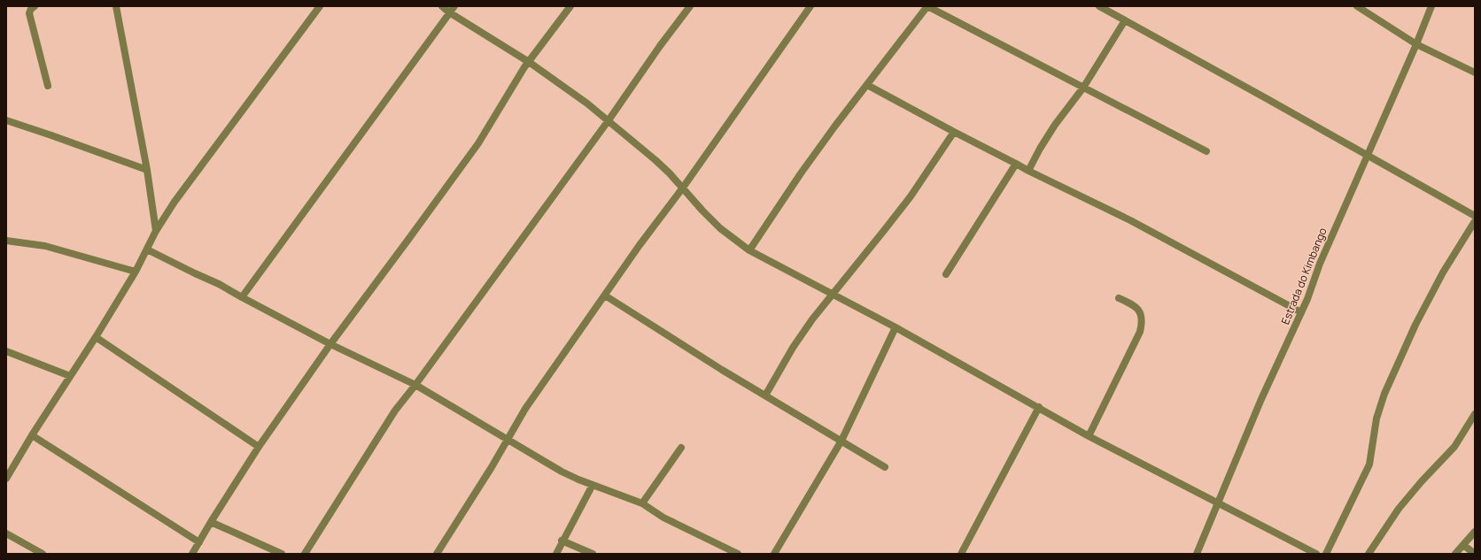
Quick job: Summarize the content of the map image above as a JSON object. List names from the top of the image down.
{
  "streets": {
    "street": ["Estrada do Kimbango"]
  }
}
